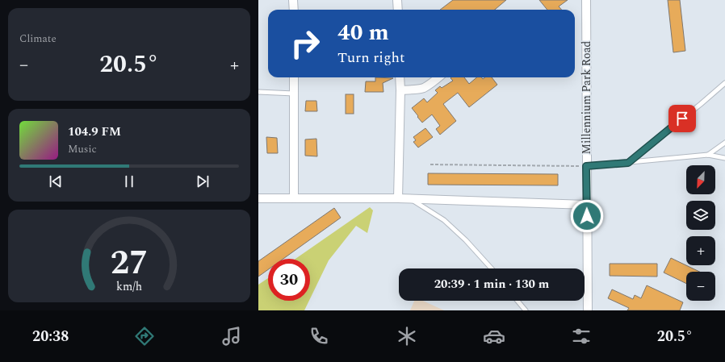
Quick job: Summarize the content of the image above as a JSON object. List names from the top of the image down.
{
  "streets": {
    "street": ["Millennium Park Road"]
  },
  "north": "bottom left",
  "page": {
    "tile": "Climate",
    "turn": ["40 m", "Turn right"],
    "heat": ["−", "20.5°", "+"],
    "song": ["104.9 FM", "Music"],
    "map_buttons": ["+", "−"],
    "limit": "30",
    "trip": "20:39 · 1 min · 130 m",
    "tabs": ["20:38", "20.5°"],
    "gauge": ["27", "km/h"]
  }
}
